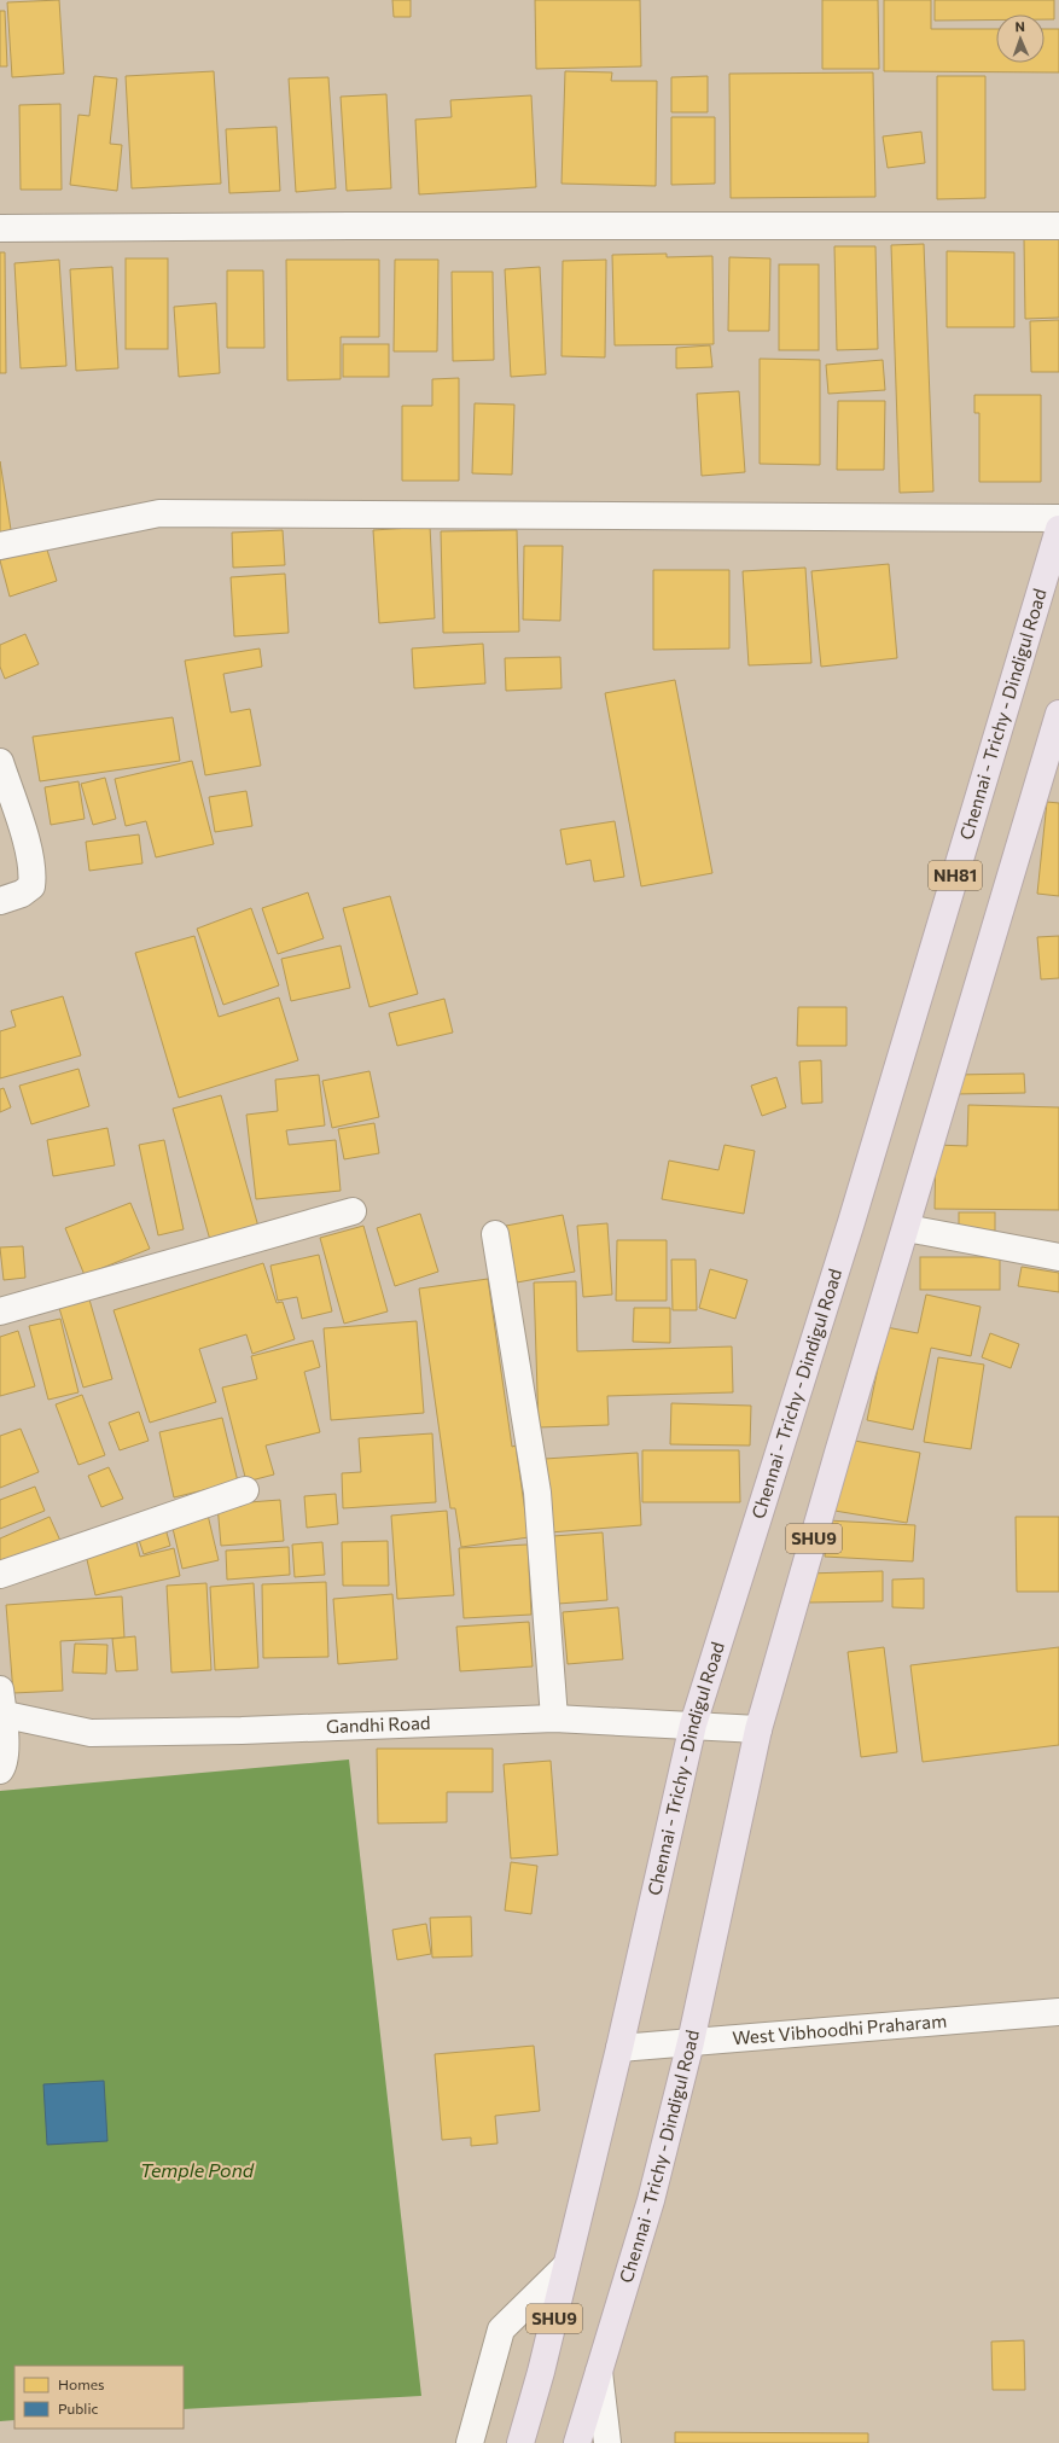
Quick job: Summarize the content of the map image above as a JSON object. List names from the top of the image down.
{
  "streets": {
    "highway": ["Chennai - Trichy - Dindigul Road", "NH81", "SHU9"],
    "street": ["Gandhi Road", "West Vibhoodhi Praharam"]
  },
  "crossings": [
    ["Chennai - Trichy - Dindigul Road", "SHU9"],
    ["Chennai - Trichy - Dindigul Road", "Gandhi Road"],
    ["Chennai - Trichy - Dindigul Road", "West Vibhoodhi Praharam"]
  ],
  "water": ["Temple Pond"],
  "legend": ["Homes", "Public"],
  "north": "top"
}
